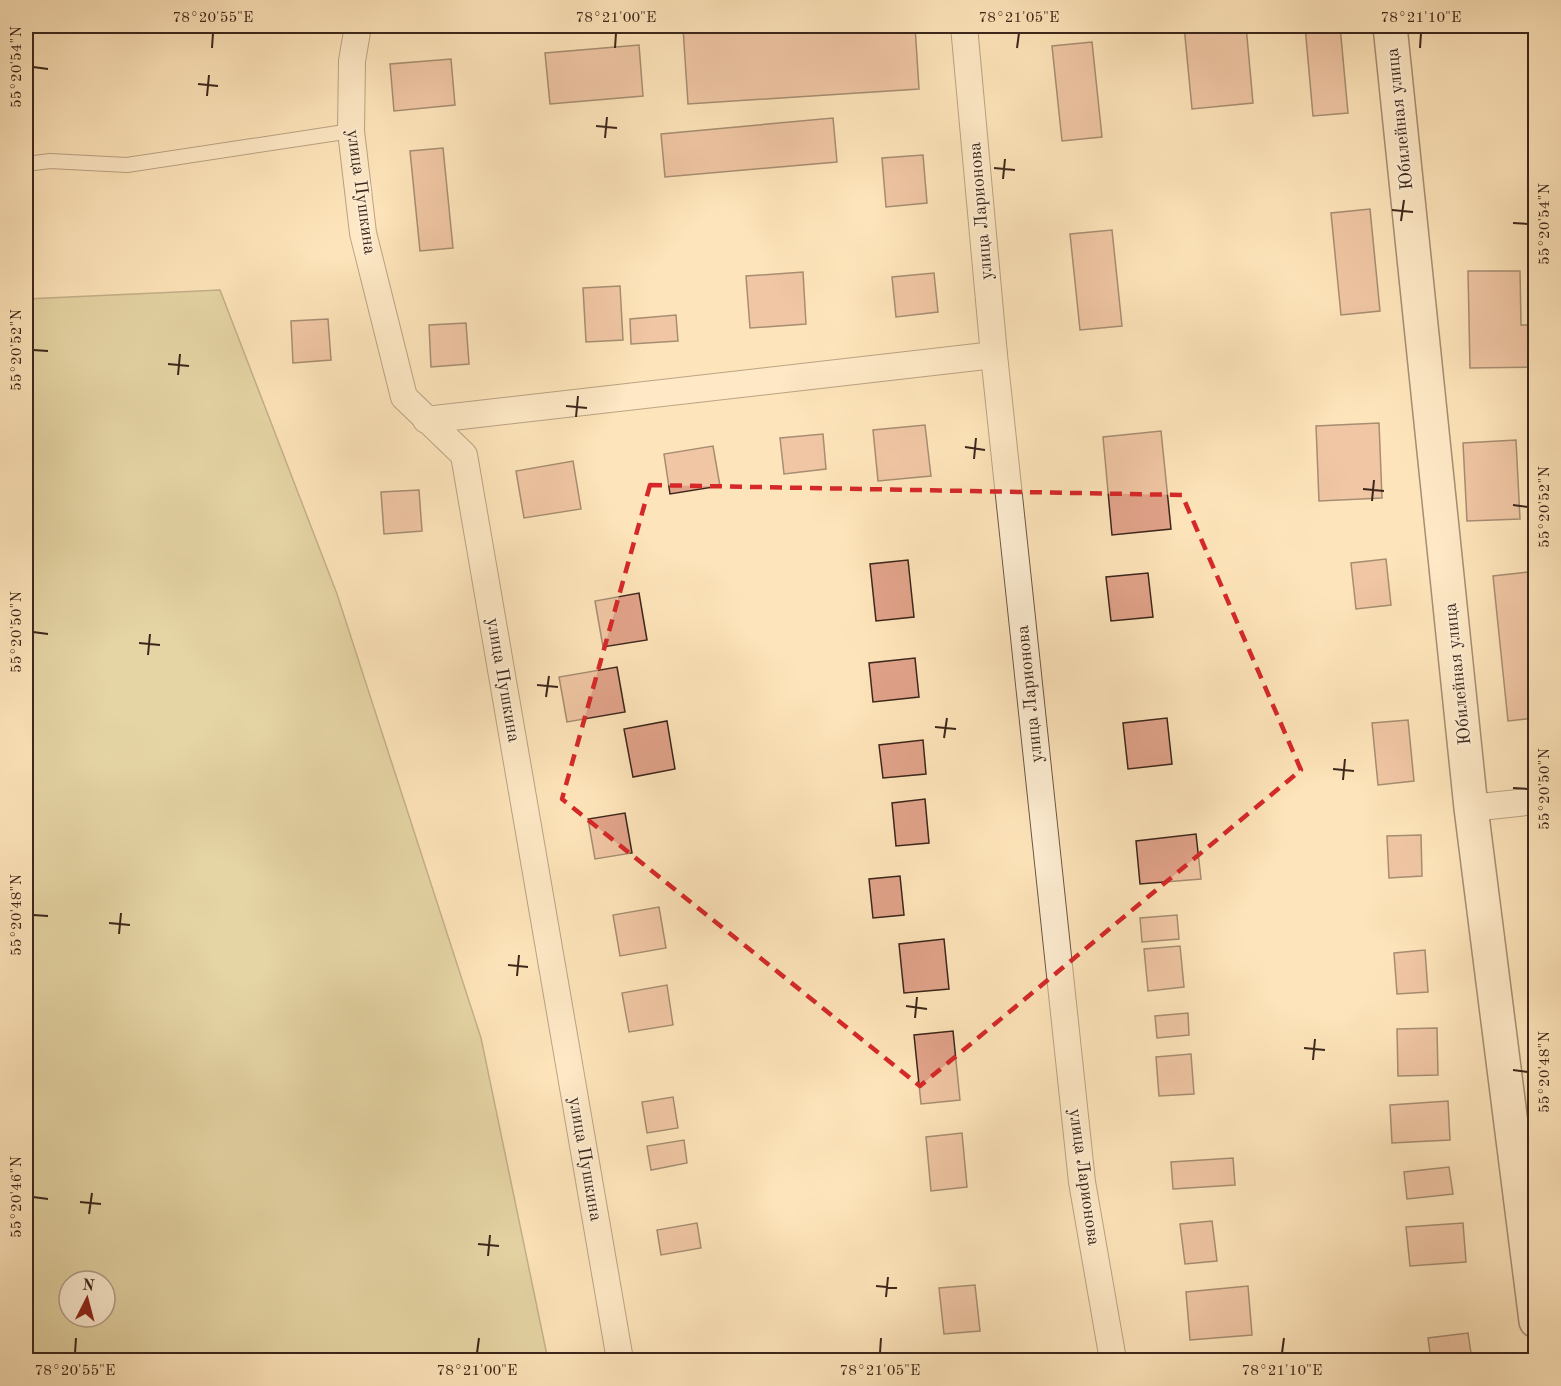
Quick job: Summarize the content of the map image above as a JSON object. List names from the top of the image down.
{
  "streets": {
    "street": ["Юбилейная улица", "улица Пушкина", "улица Ларионова"]
  },
  "north": "top",
  "coordinates": [
    "78°20'55\"E",
    "78°21'00\"E",
    "78°21'05\"E",
    "78°21'10\"E",
    "55°20'54\"N",
    "55°20'52\"N",
    "55°20'50\"N",
    "55°20'48\"N",
    "55°20'46\"N"
  ]
}
